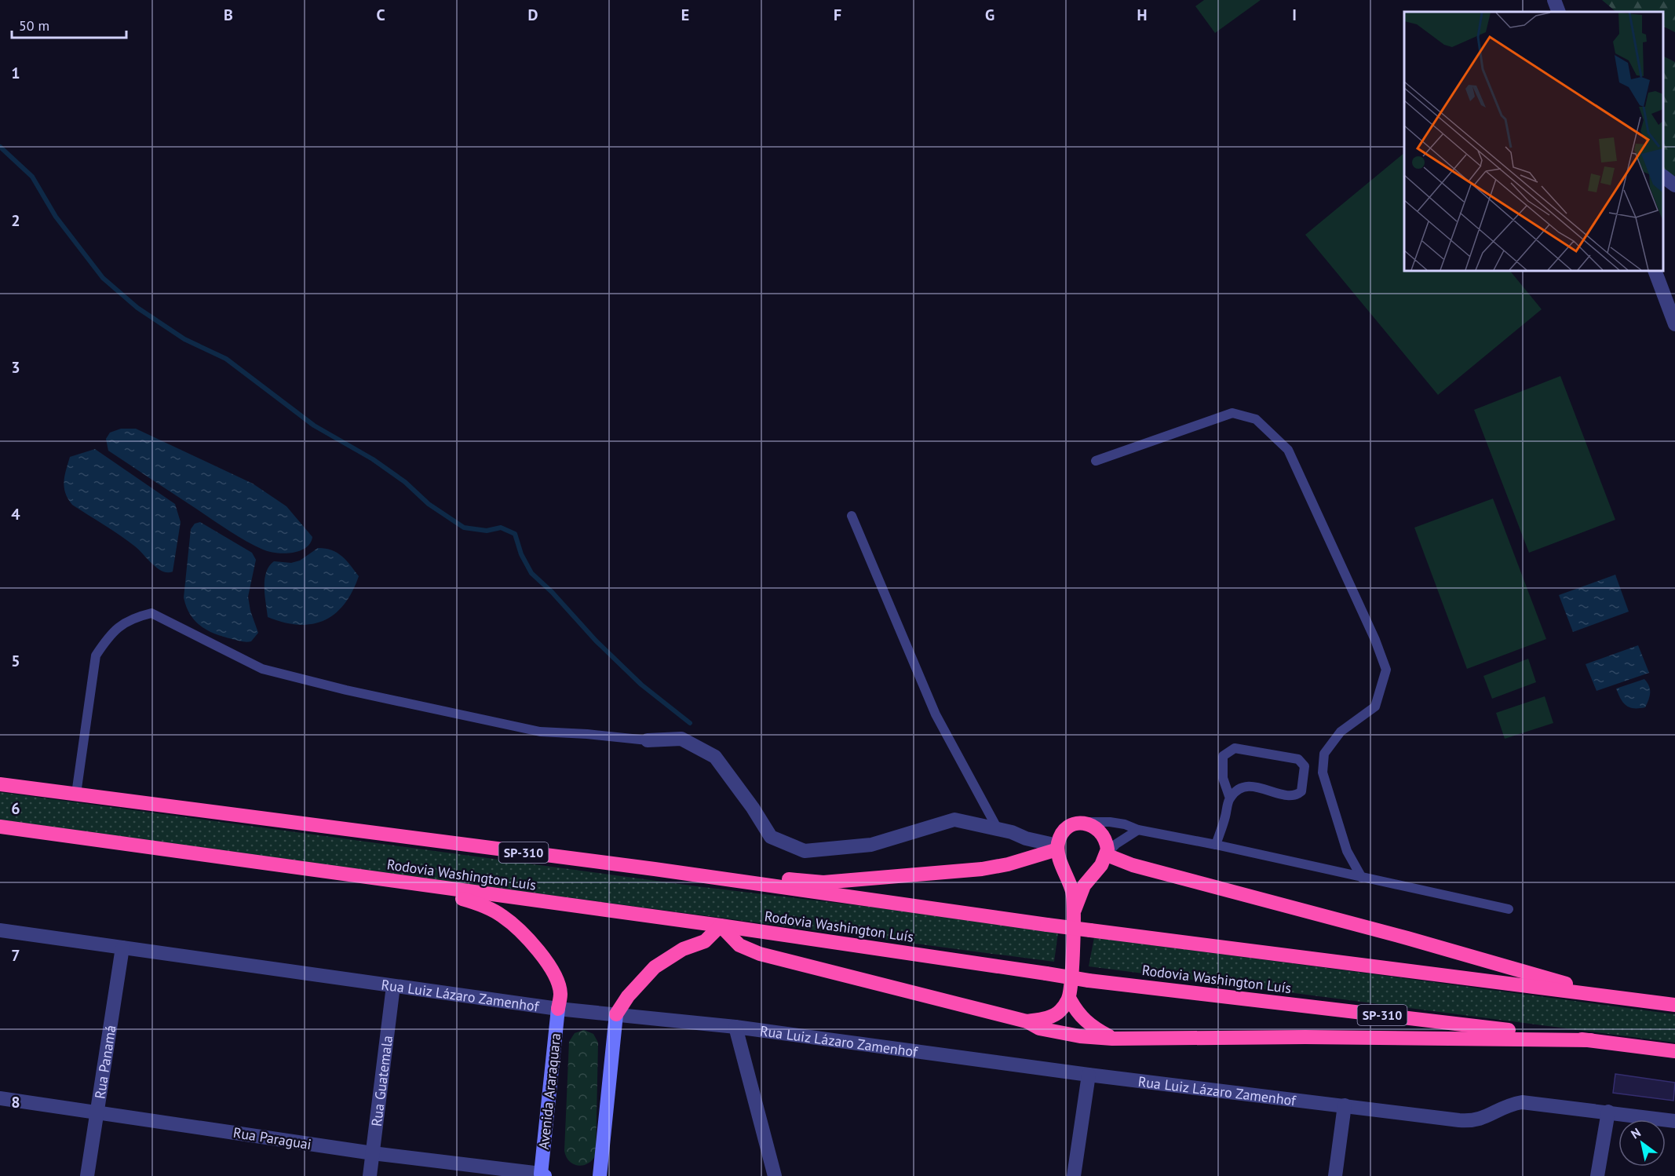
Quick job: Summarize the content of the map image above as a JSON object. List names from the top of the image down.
{
  "streets": {
    "highway": ["SP-310", "Rodovia Washington Luís"],
    "street": [
      "Rua Luiz Lázaro Zamenhof",
      "Rua Panamá",
      "Rua Guatemala",
      "Avenida Araraquara",
      "Rua Paraguai"
    ]
  },
  "crossings": [
    ["Rua Luiz Lázaro Zamenhof", "Rua Panamá"],
    ["Rua Luiz Lázaro Zamenhof", "Rua Guatemala"],
    ["Rua Luiz Lázaro Zamenhof", "Avenida Araraquara"],
    ["Rua Panamá", "Rua Paraguai"],
    ["Rua Guatemala", "Rua Paraguai"],
    ["Avenida Araraquara", "Rua Paraguai"]
  ],
  "scale_bar": "50 m",
  "north": "top left",
  "grid": {
    "columns": [
      "B",
      "C",
      "D",
      "E",
      "F",
      "G",
      "H",
      "I"
    ],
    "rows": [
      "1",
      "2",
      "3",
      "4",
      "5",
      "6",
      "7",
      "8"
    ]
  }
}
